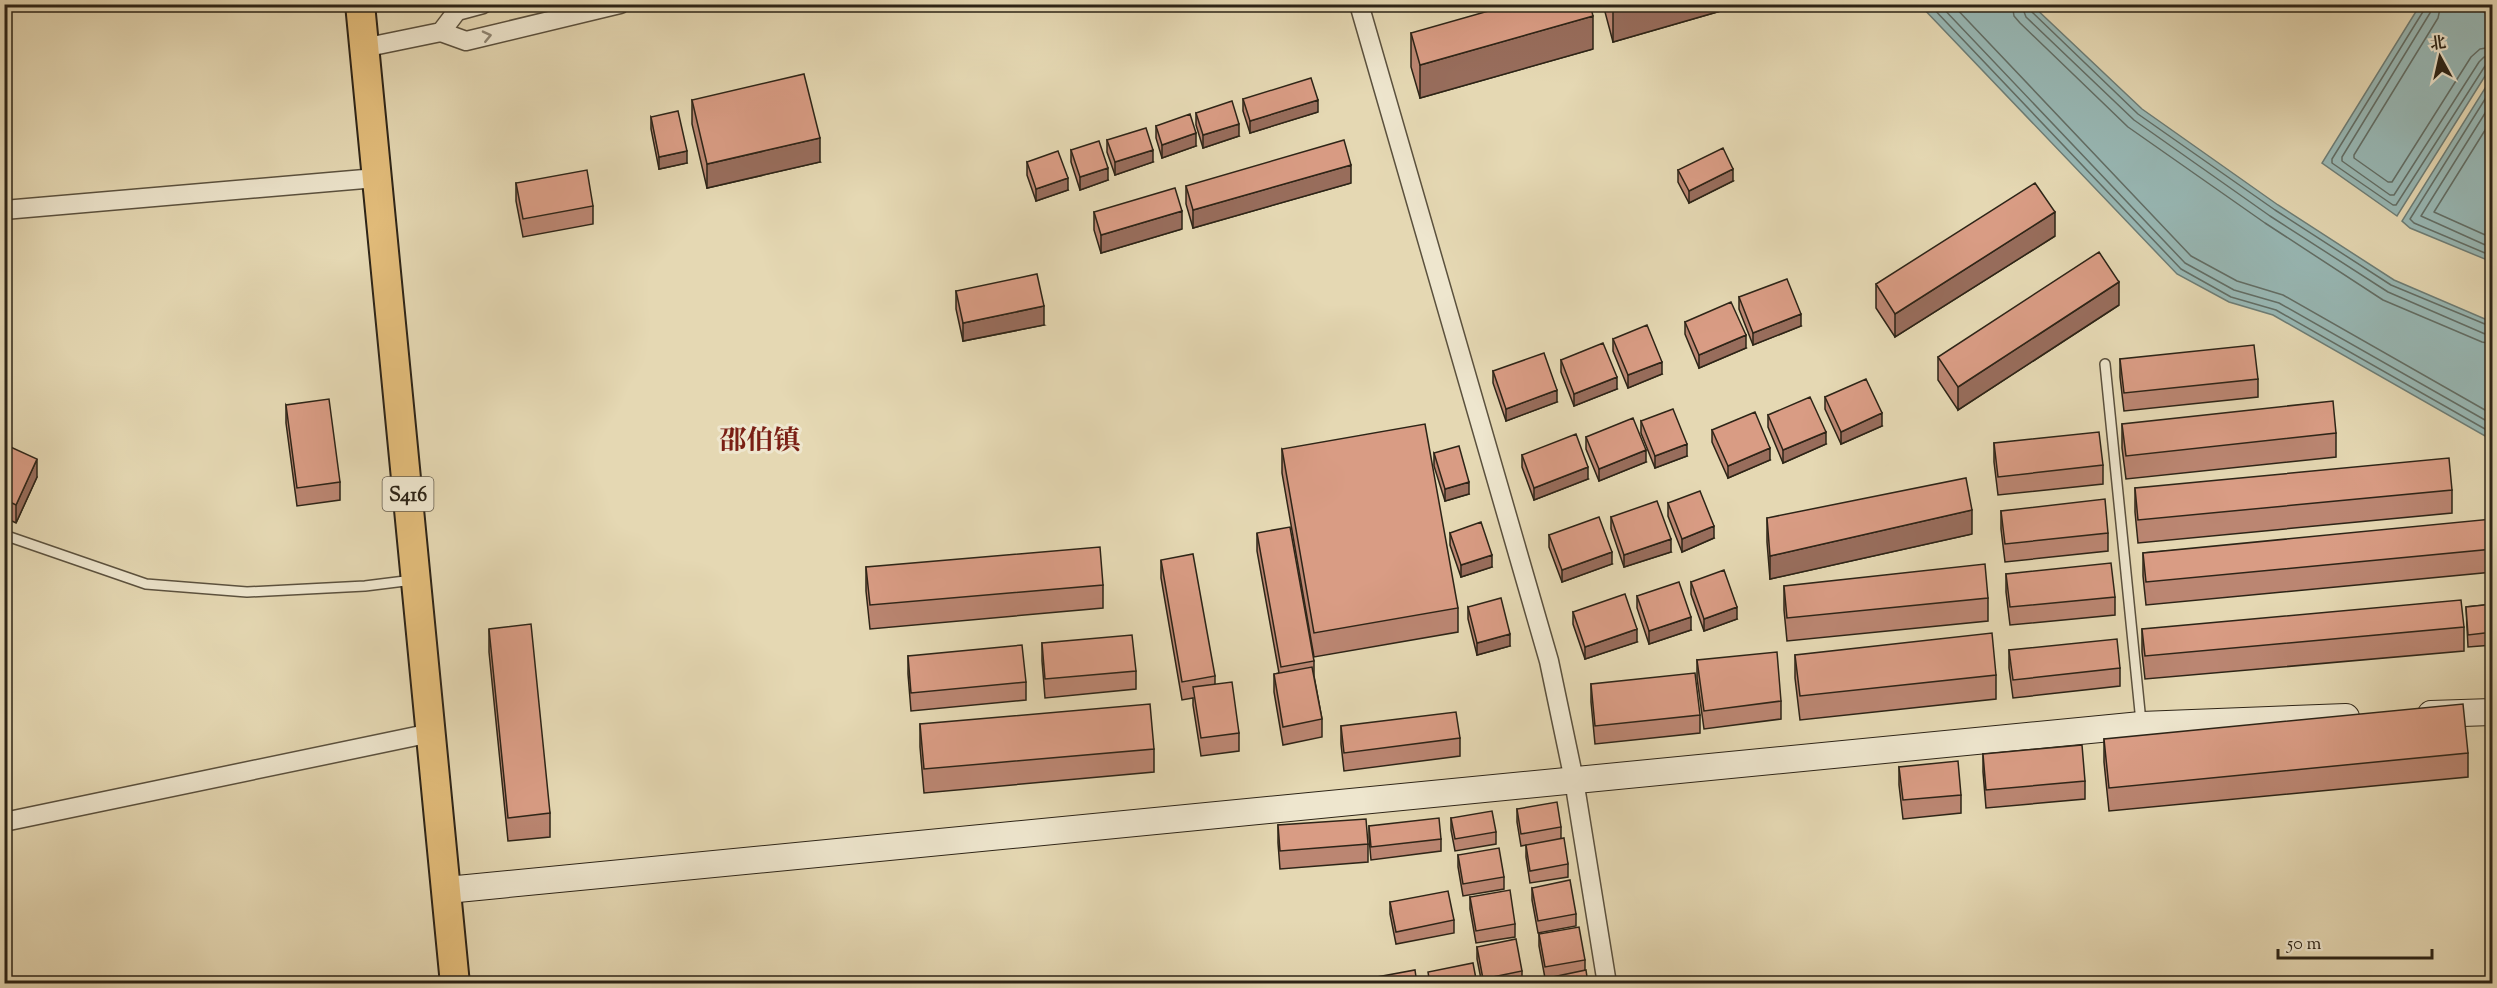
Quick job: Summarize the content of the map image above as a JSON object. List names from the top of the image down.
{
  "streets": {
    "main road": ["S416"]
  },
  "districts": ["邵伯镇"],
  "scale_bar": "50 m",
  "north": "top"
}
